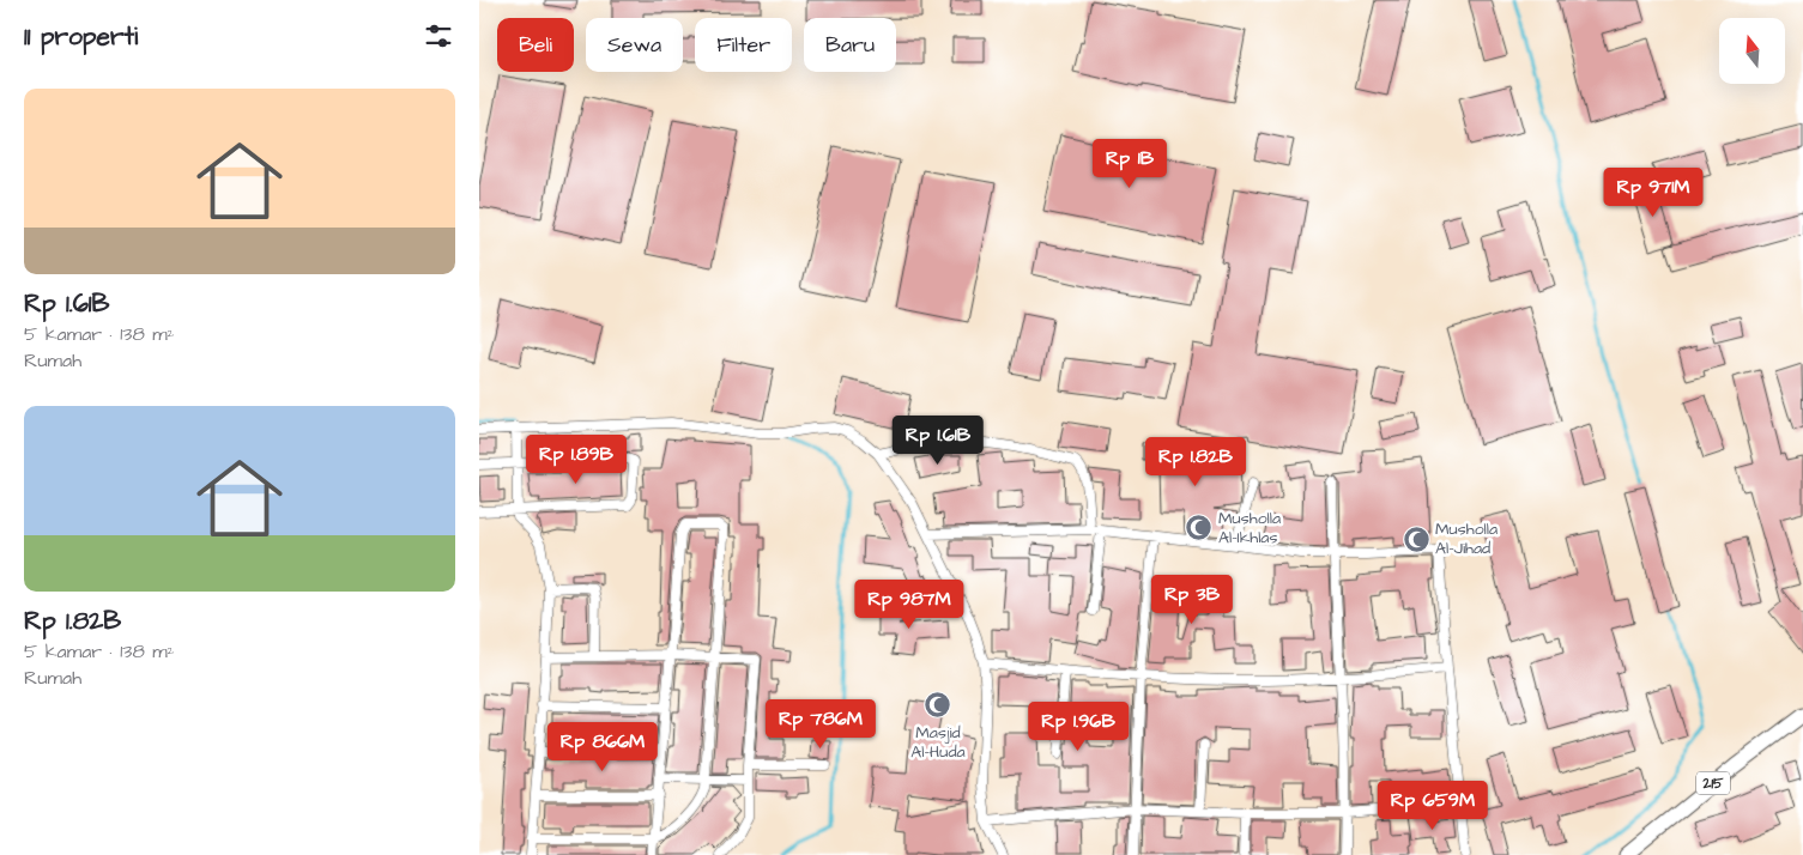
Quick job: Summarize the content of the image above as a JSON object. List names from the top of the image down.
{
  "streets": {
    "main road": ["215"]
  },
  "places": {
    "mosque": ["Musholla Al-Ikhlas", "Musholla Al-Jihad", "Masjid Al-Huda"]
  },
  "north": "top",
  "page": {
    "heading": "11 properti",
    "chip": [
      "Beli",
      "Sewa",
      "Filter",
      "Baru"
    ],
    "list": [
      {
        "name": "Rp 1.61B",
        "note": "5 kamar · 138 m² · Rumah"
      },
      {
        "name": "Rp 1.82B",
        "note": "5 kamar · 138 m² · Rumah"
      }
    ],
    "price": [
      "Rp 1B",
      "Rp 971M",
      "Rp 1.61B",
      "Rp 1.89B",
      "Rp 1.82B",
      "Rp 3B",
      "Rp 987M",
      "Rp 786M",
      "Rp 1.96B",
      "Rp 866M",
      "Rp 659M"
    ]
  }
}
